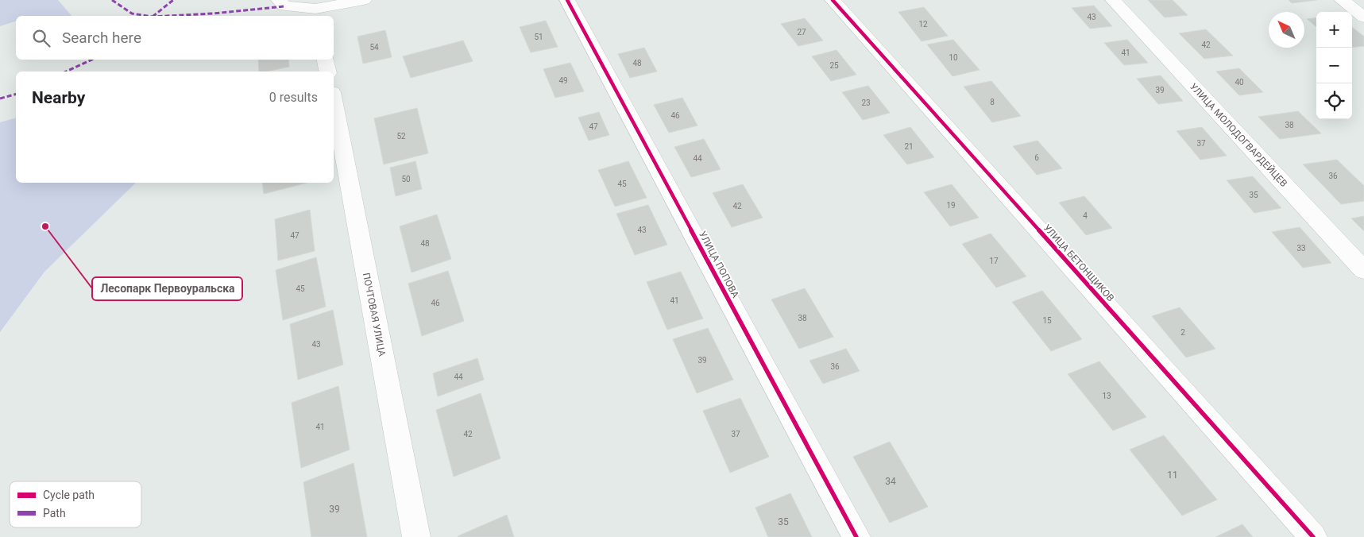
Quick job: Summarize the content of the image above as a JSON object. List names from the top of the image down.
{
  "streets": {
    "street": [
      "УЛИЦА МОЛОДОГВАРДЕЙЦЕВ",
      "УЛИЦА БЕТОНЩИКОВ",
      "УЛИЦА ПОПОВА",
      "ПОЧТОВАЯ УЛИЦА"
    ]
  },
  "places": ["Лесопарк Первоуральска"],
  "house_numbers": [
    "43",
    "12",
    "27",
    "51",
    "42",
    "54",
    "41",
    "10",
    "48",
    "25",
    "49",
    "40",
    "39",
    "8",
    "23",
    "46",
    "38",
    "47",
    "52",
    "37",
    "21",
    "6",
    "44",
    "36",
    "50",
    "45",
    "35",
    "19",
    "42",
    "4",
    "43",
    "47",
    "48",
    "33",
    "17",
    "45",
    "41",
    "46",
    "38",
    "15",
    "2",
    "43",
    "39",
    "36",
    "44",
    "13",
    "41",
    "42",
    "37",
    "11",
    "34",
    "39",
    "35"
  ],
  "legend": ["Cycle path", "Path"],
  "north": "top left",
  "page": {
    "map_buttons": ["+", "−"],
    "search": "Search here",
    "heading": ["Nearby", "0 results"]
  }
}
